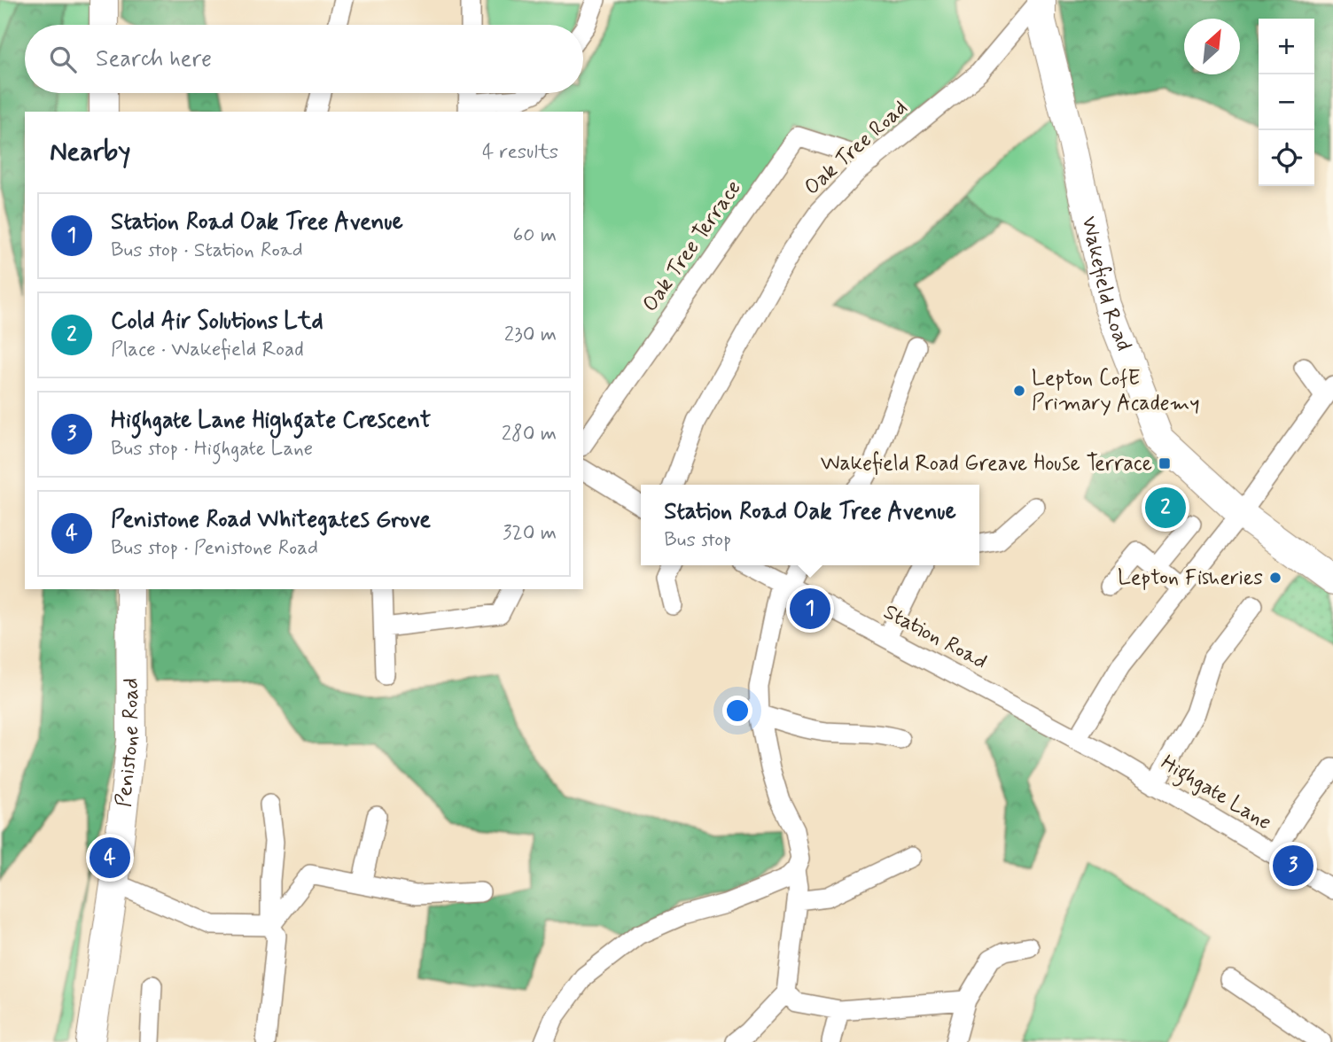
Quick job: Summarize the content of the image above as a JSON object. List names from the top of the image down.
{
  "streets": {
    "highway": ["Wakefield Road", "Penistone Road"],
    "street": [
      "Oak Tree Road",
      "Oak Tree Terrace",
      "Station Road",
      "Highgate Lane"
    ]
  },
  "crossings": [
    ["Oak Tree Road", "Oak Tree Terrace"],
    ["Oak Tree Road", "Wakefield Road"],
    ["Station Road", "Highgate Lane"]
  ],
  "places": {
    "other": ["Lepton CofE Primary Academy", "Lepton Fisheries"],
    "transit": ["Wakefield Road Greave House Terrace"]
  },
  "north": "top right",
  "page": {
    "map_buttons": ["+", "−"],
    "search": "Search here",
    "heading": ["Nearby", "4 results"],
    "list": [
      {
        "mark": "1",
        "name": "Station Road Oak Tree Avenue",
        "note": "Bus stop · Station Road",
        "value": "60 m"
      },
      {
        "mark": "2",
        "name": "Cold Air Solutions Ltd",
        "note": "Place · Wakefield Road",
        "value": "230 m"
      },
      {
        "mark": "3",
        "name": "Highgate Lane Highgate Crescent",
        "note": "Bus stop · Highgate Lane",
        "value": "280 m"
      },
      {
        "mark": "4",
        "name": "Penistone Road Whitegates Grove",
        "note": "Bus stop · Penistone Road",
        "value": "320 m"
      }
    ],
    "pins": [
      "2",
      "1",
      "4",
      "3"
    ],
    "popup": ["Station Road Oak Tree Avenue", "Bus stop"]
  }
}
